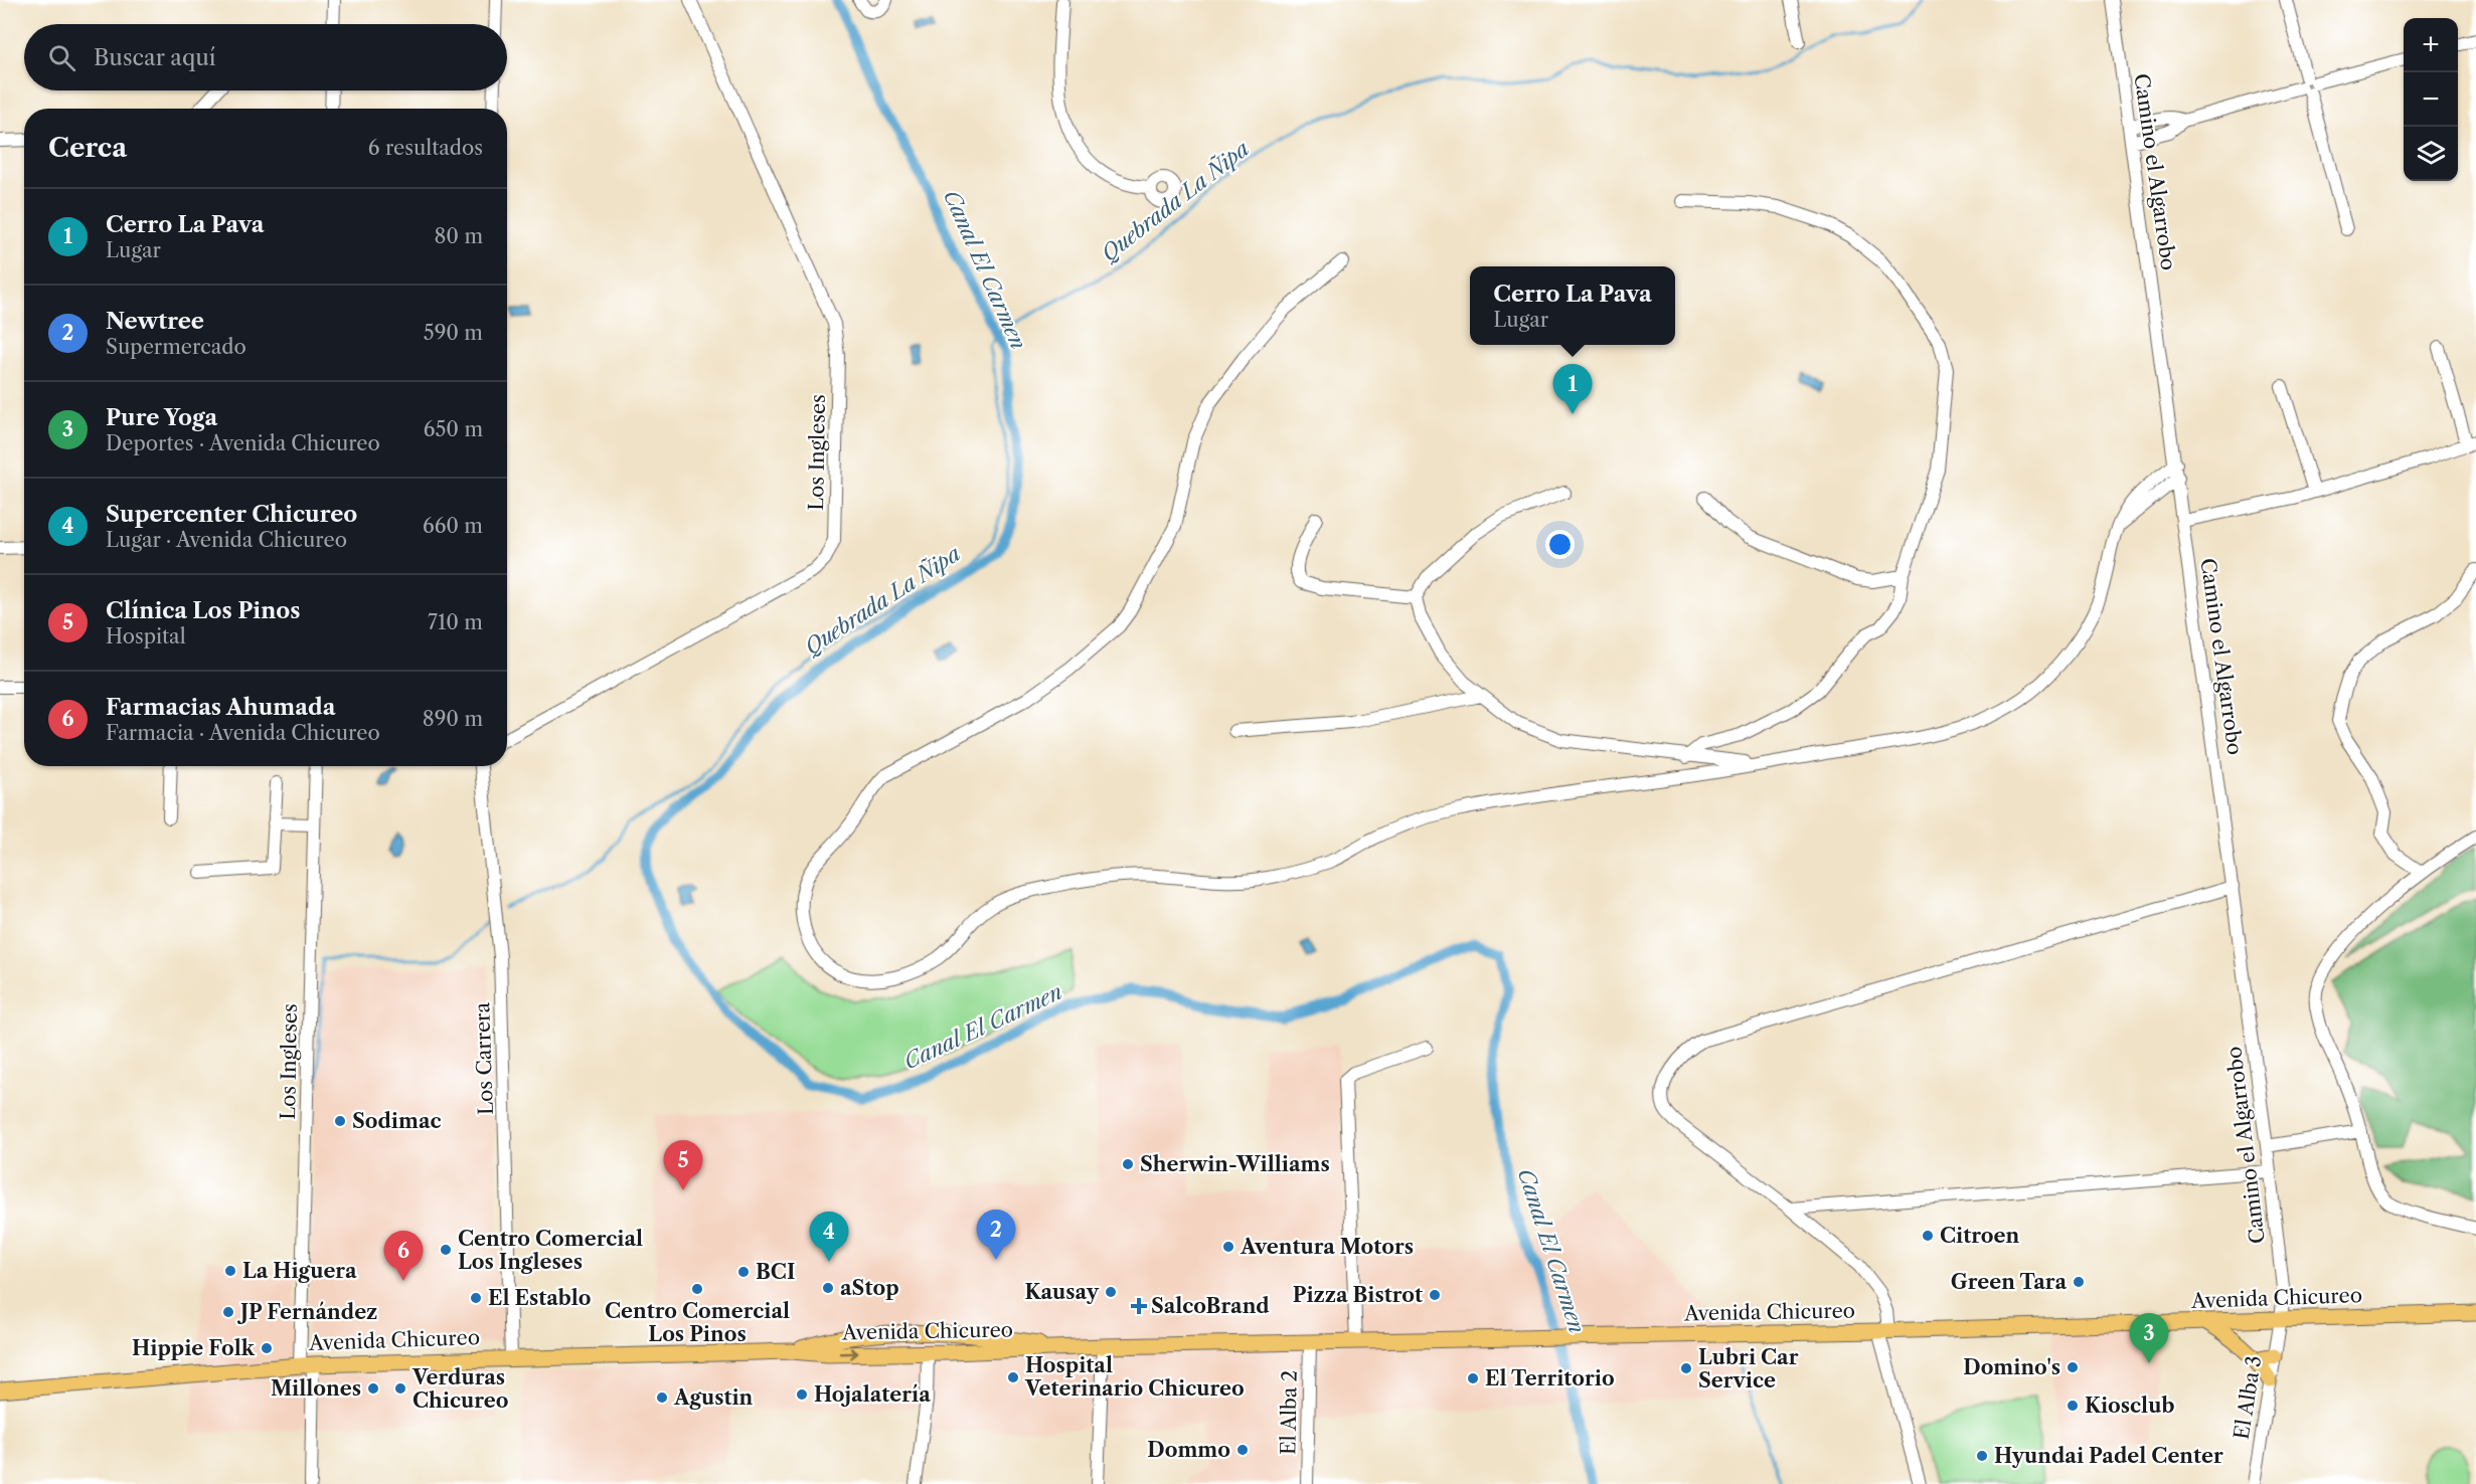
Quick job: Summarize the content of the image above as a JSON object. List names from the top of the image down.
{
  "streets": {
    "main road": ["Avenida Chicureo"],
    "street": [
      "Camino el Algarrobo",
      "Los Ingleses",
      "Los Carrera",
      "El Alba 3",
      "El Alba 2"
    ]
  },
  "crossings": [
    ["Camino el Algarrobo", "Avenida Chicureo"],
    ["Camino el Algarrobo", "El Alba 3"],
    ["Los Ingleses", "Avenida Chicureo"],
    ["Los Carrera", "Avenida Chicureo"],
    ["Avenida Chicureo", "El Alba 3"],
    ["Avenida Chicureo", "El Alba 2"]
  ],
  "water": ["Quebrada La Ñipa", "Canal El Carmen"],
  "places": {
    "other": [
      "Sodimac",
      "Sherwin-Williams",
      "Citroen",
      "Aventura Motors",
      "Centro Comercial Los Ingleses",
      "La Higuera",
      "BCI",
      "Green Tara",
      "aStop",
      "Centro Comercial Los Pinos",
      "Kausay",
      "Pizza Bistrot",
      "El Establo",
      "JP Fernández",
      "Hippie Folk",
      "Domino's",
      "Lubri Car Service",
      "Hospital Veterinario Chicureo",
      "El Territorio",
      "Millones",
      "Verduras Chicureo",
      "Hojalatería",
      "Agustin",
      "Kiosclub",
      "Dommo",
      "Hyundai Padel Center"
    ],
    "health": ["SalcoBrand"]
  },
  "page": {
    "map_buttons": ["+", "−"],
    "search": "Buscar aquí",
    "heading": ["Cerca", "6 resultados"],
    "list": [
      {
        "mark": "1",
        "name": "Cerro La Pava",
        "note": "Lugar",
        "value": "80 m"
      },
      {
        "mark": "2",
        "name": "Newtree",
        "note": "Supermercado",
        "value": "590 m"
      },
      {
        "mark": "3",
        "name": "Pure Yoga",
        "note": "Deportes · Avenida Chicureo",
        "value": "650 m"
      },
      {
        "mark": "4",
        "name": "Supercenter Chicureo",
        "note": "Lugar · Avenida Chicureo",
        "value": "660 m"
      },
      {
        "mark": "5",
        "name": "Clínica Los Pinos",
        "note": "Hospital",
        "value": "710 m"
      },
      {
        "mark": "6",
        "name": "Farmacias Ahumada",
        "note": "Farmacia · Avenida Chicureo",
        "value": "890 m"
      }
    ],
    "popup": ["Cerro La Pava", "Lugar"],
    "pins": [
      "1",
      "5",
      "2",
      "4",
      "6",
      "3"
    ]
  }
}
